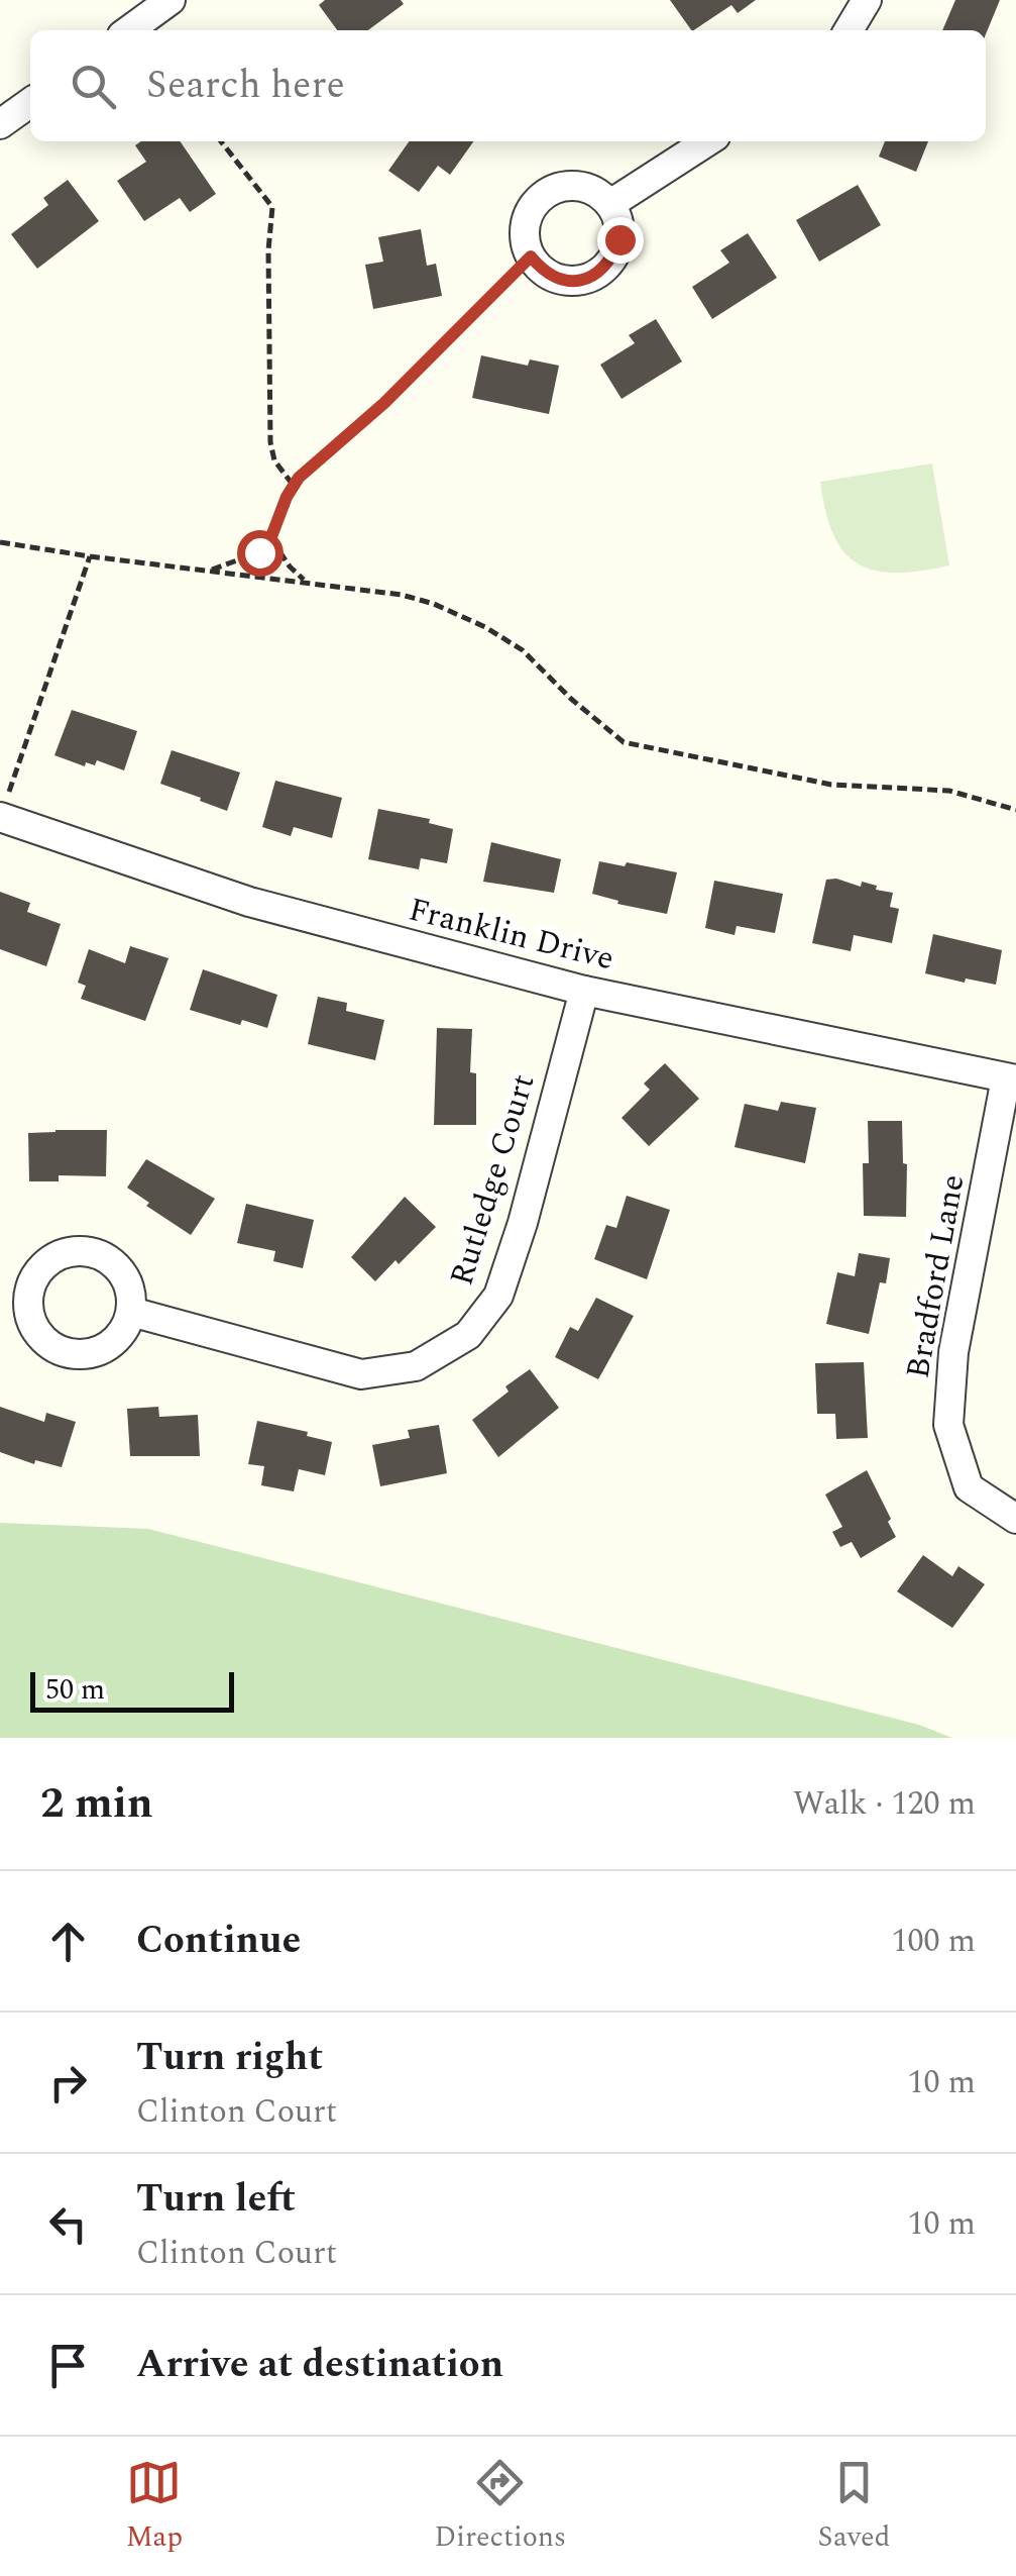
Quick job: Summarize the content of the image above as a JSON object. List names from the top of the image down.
{
  "streets": {
    "street": ["Franklin Drive", "Rutledge Court", "Bradford Lane"]
  },
  "crossings": [
    ["Franklin Drive", "Rutledge Court"],
    ["Franklin Drive", "Bradford Lane"]
  ],
  "scale_bar": "50 m",
  "page": {
    "search": "Search here",
    "scale": "50 m",
    "heading": ["2 min", "Walk · 120 m"],
    "list": [
      ["Continue", "100 m"],
      ["Turn right", "Clinton Court", "10 m"],
      ["Turn left", "Clinton Court", "10 m"],
      "Arrive at destination"
    ],
    "nav": ["Map", "Directions", "Saved"]
  }
}
